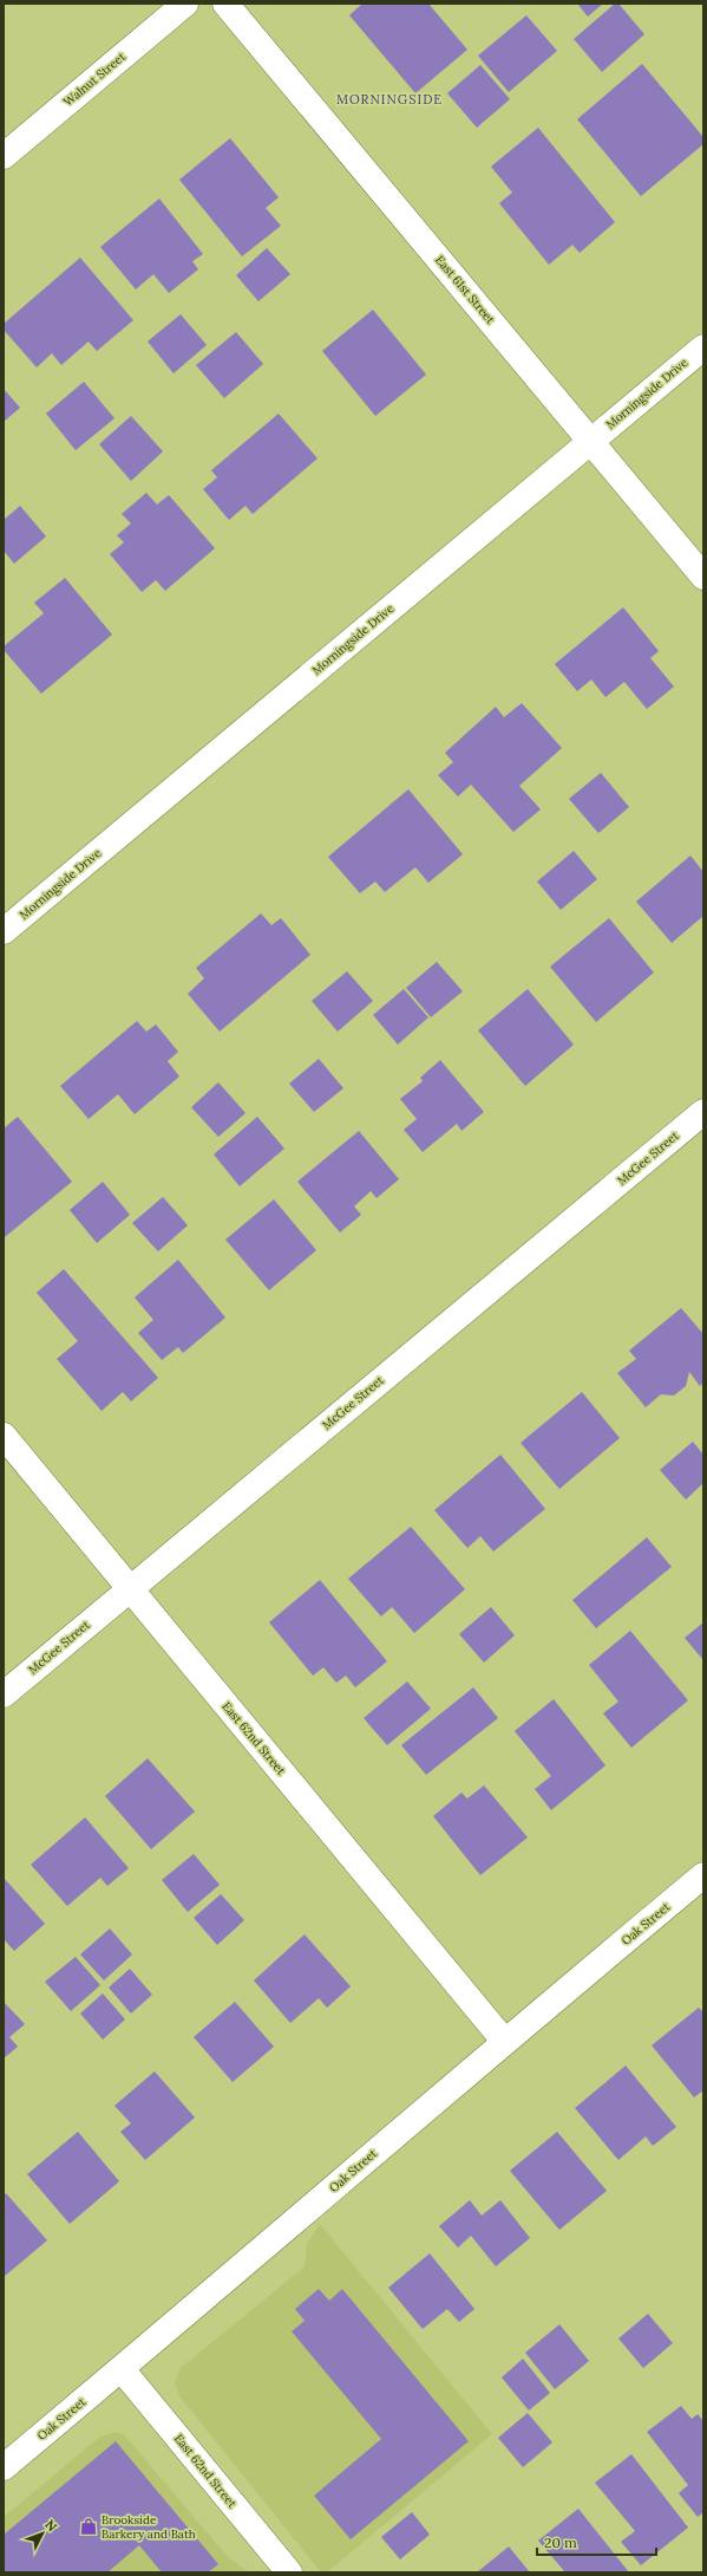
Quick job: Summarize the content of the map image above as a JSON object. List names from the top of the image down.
{
  "streets": {
    "street": [
      "Walnut Street",
      "East 61st Street",
      "Morningside Drive",
      "McGee Street",
      "East 62nd Street",
      "Oak Street"
    ]
  },
  "crossings": [
    ["East 61st Street", "Morningside Drive"],
    ["McGee Street", "East 62nd Street"],
    ["East 62nd Street", "Oak Street"]
  ],
  "districts": ["MORNINGSIDE"],
  "places": {
    "shop": ["Brookside Barkery and Bath"]
  },
  "scale_bar": "20 m",
  "north": "top right"
}
